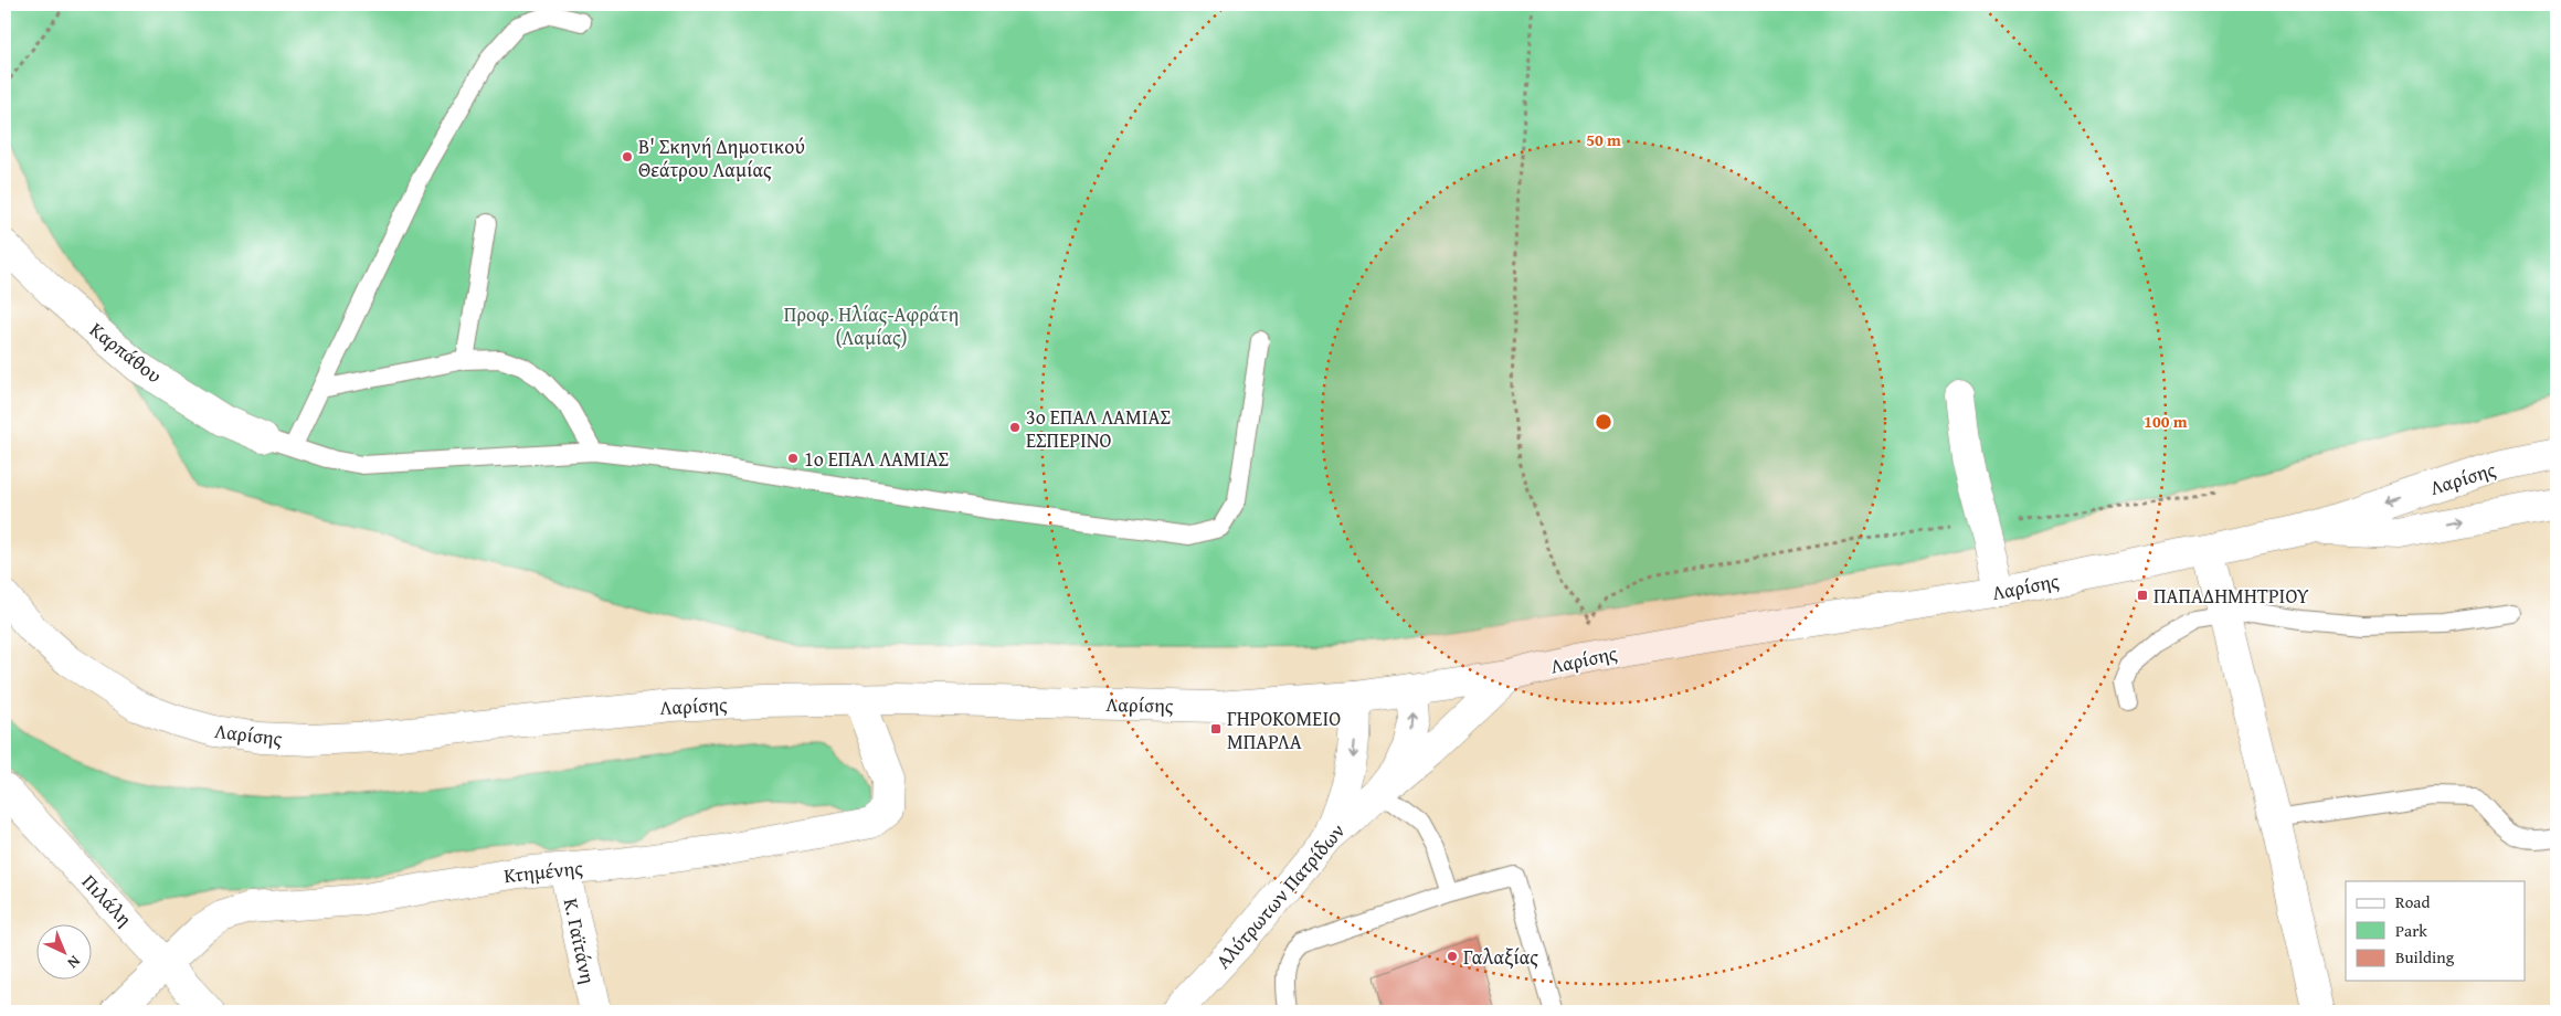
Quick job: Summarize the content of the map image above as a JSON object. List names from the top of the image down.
{
  "streets": {
    "street": [
      "Καρπάθου",
      "Λαρίσης",
      "Κτημένης",
      "Αλύτρωτων Πατρίδων",
      "Πιλάλη",
      "Κ. Γαϊτάνη"
    ]
  },
  "crossings": [
    ["Λαρίσης", "Κτημένης"],
    ["Λαρίσης", "Αλύτρωτων Πατρίδων"],
    ["Κτημένης", "Πιλάλη"],
    ["Κτημένης", "Κ. Γαϊτάνη"]
  ],
  "parks": ["Προφ. Ηλίας-Αφράτη (Λαμίας)"],
  "places": {
    "other": [
      "Β' Σκηνή Δημοτικού Θεάτρου Λαμίας",
      "3ο ΕΠΑΛ ΛΑΜΙΑΣ ΕΣΠΕΡΙΝΟ",
      "1ο ΕΠΑΛ ΛΑΜΙΑΣ",
      "Γαλαξίας"
    ],
    "transit": ["ΠΑΠΑΔΗΜΗΤΡΙΟΥ", "ΓΗΡΟΚΟΜΕΙΟ ΜΠΑΡΛΑ"]
  },
  "legend": ["Road", "Park", "Building"],
  "north": "bottom right",
  "rings": ["50 m", "100 m"]
}
